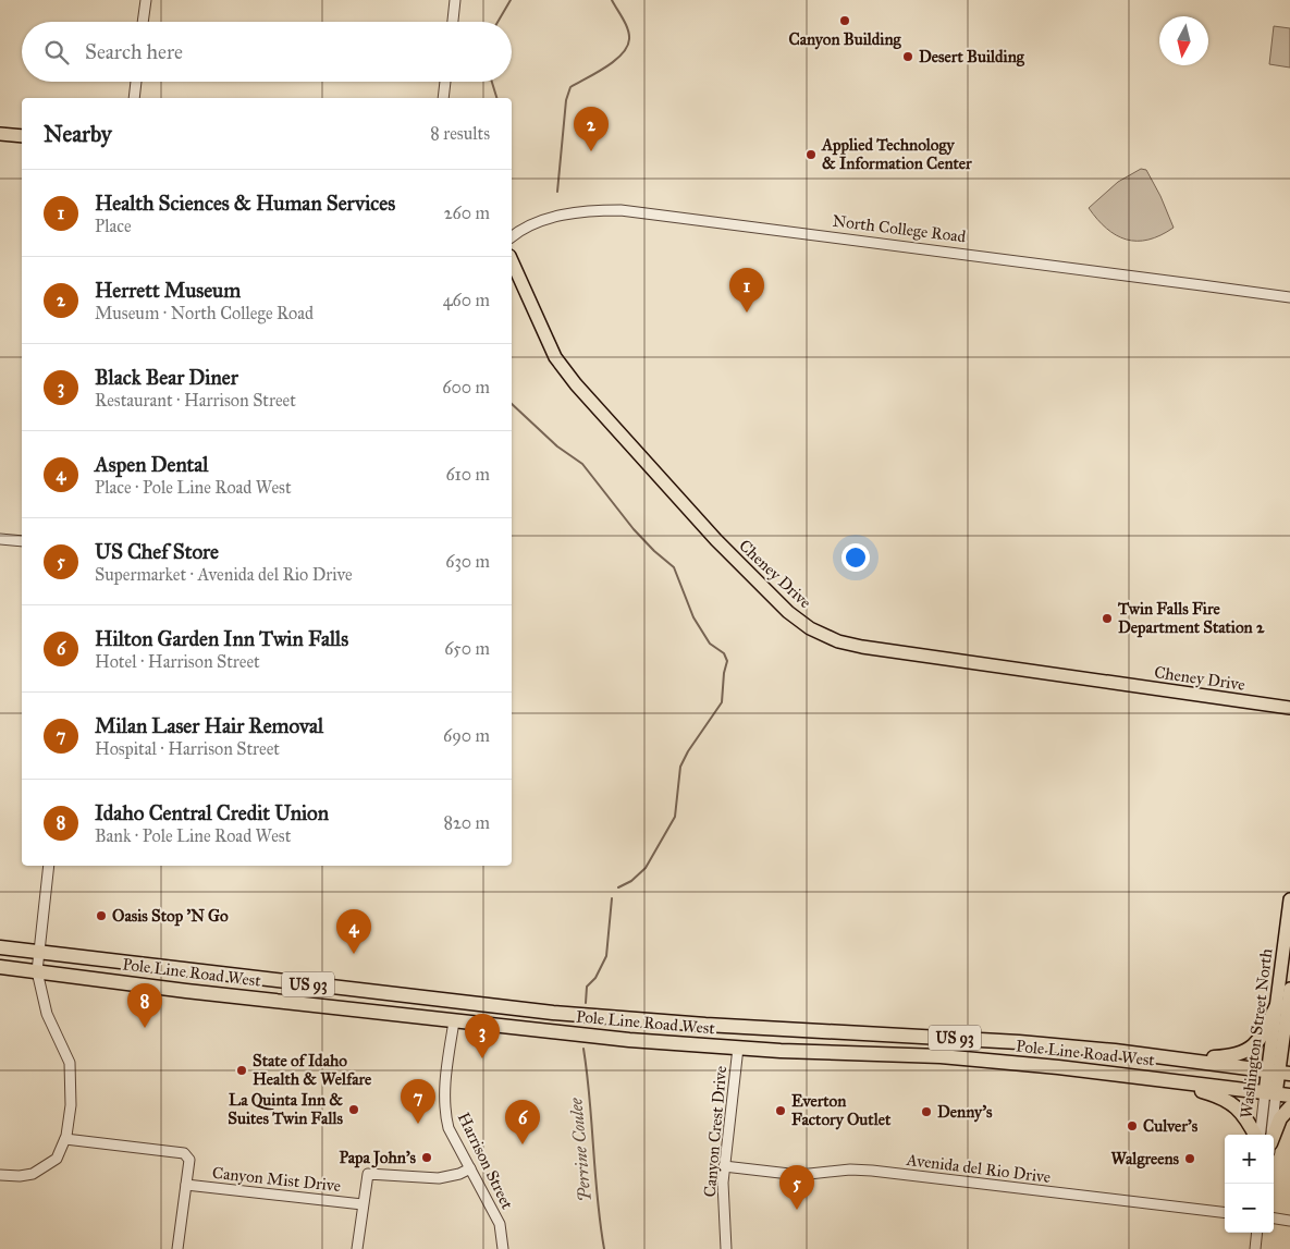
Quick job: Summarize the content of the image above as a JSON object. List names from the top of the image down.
{
  "streets": {
    "highway": ["Pole Line Road West", "US 93"],
    "main road": ["Cheney Drive", "Washington Street North"],
    "street": [
      "North College Road",
      "Canyon Crest Drive",
      "Harrison Street",
      "Avenida del Rio Drive",
      "Canyon Mist Drive"
    ]
  },
  "crossings": [
    ["Pole Line Road West", "Washington Street North"],
    ["Pole Line Road West", "Canyon Crest Drive"],
    ["Pole Line Road West", "Harrison Street"],
    ["Canyon Crest Drive", "Avenida del Rio Drive"]
  ],
  "water": ["Perrine Coulee"],
  "places": [
    "Canyon Building",
    "Desert Building",
    "Applied Technology & Information Center",
    "Twin Falls Fire Department Station 2",
    "Oasis Stop 'N Go",
    "State of Idaho Health & Welfare",
    "La Quinta Inn & Suites Twin Falls",
    "Everton Factory Outlet",
    "Denny's",
    "Culver's",
    "Papa John's",
    "Walgreens"
  ],
  "north": "bottom",
  "page": {
    "search": "Search here",
    "heading": ["Nearby", "8 results"],
    "pins": [
      "2",
      "1",
      "4",
      "8",
      "3",
      "7",
      "6",
      "5"
    ],
    "list": [
      {
        "mark": "1",
        "name": "Health Sciences & Human Services",
        "note": "Place",
        "value": "260 m"
      },
      {
        "mark": "2",
        "name": "Herrett Museum",
        "note": "Museum · North College Road",
        "value": "460 m"
      },
      {
        "mark": "3",
        "name": "Black Bear Diner",
        "note": "Restaurant · Harrison Street",
        "value": "600 m"
      },
      {
        "mark": "4",
        "name": "Aspen Dental",
        "note": "Place · Pole Line Road West",
        "value": "610 m"
      },
      {
        "mark": "5",
        "name": "US Chef Store",
        "note": "Supermarket · Avenida del Rio Drive",
        "value": "630 m"
      },
      {
        "mark": "6",
        "name": "Hilton Garden Inn Twin Falls",
        "note": "Hotel · Harrison Street",
        "value": "650 m"
      },
      {
        "mark": "7",
        "name": "Milan Laser Hair Removal",
        "note": "Hospital · Harrison Street",
        "value": "690 m"
      },
      {
        "mark": "8",
        "name": "Idaho Central Credit Union",
        "note": "Bank · Pole Line Road West",
        "value": "820 m"
      }
    ],
    "map_buttons": ["+", "−"]
  }
}
